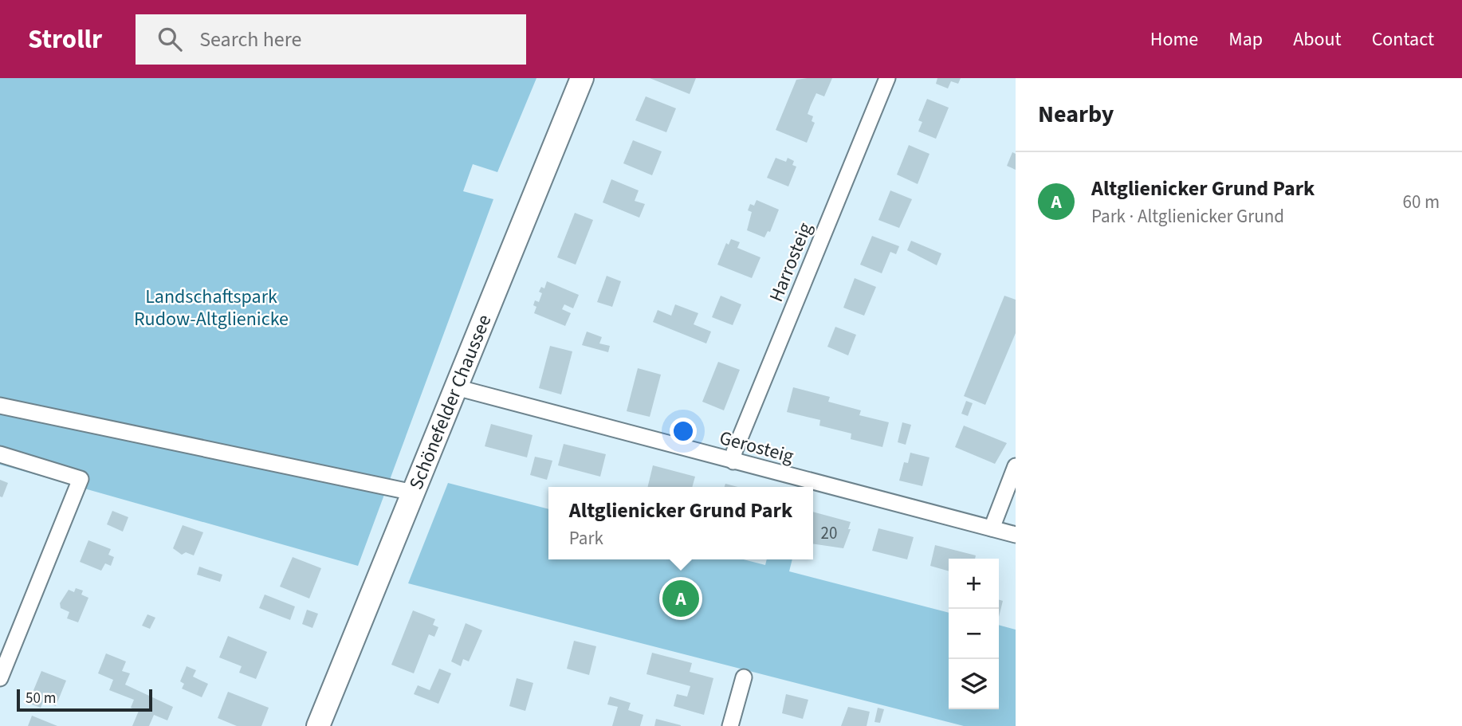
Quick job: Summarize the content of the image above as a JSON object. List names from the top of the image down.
{
  "streets": {
    "main road": ["Schönefelder Chaussee"],
    "street": ["Harrosteig", "Gerosteig"]
  },
  "crossings": [
    ["Harrosteig", "Gerosteig"],
    ["Schönefelder Chaussee", "Gerosteig"]
  ],
  "parks": ["Landschaftspark Rudow-Altglienicke"],
  "house_numbers": ["20"],
  "scale_bar": "50 m",
  "page": {
    "header": "Strollr",
    "search": "Search here",
    "nav": [
      "Home",
      "Map",
      "About",
      "Contact"
    ],
    "heading": "Nearby",
    "list": [
      {
        "mark": "A",
        "name": "Altglienicker Grund Park",
        "note": "Park · Altglienicker Grund",
        "value": "60 m"
      }
    ],
    "popup": ["Altglienicker Grund Park", "Park"],
    "map_buttons": ["+", "−"],
    "pins": "A",
    "scale": "50 m"
  }
}
